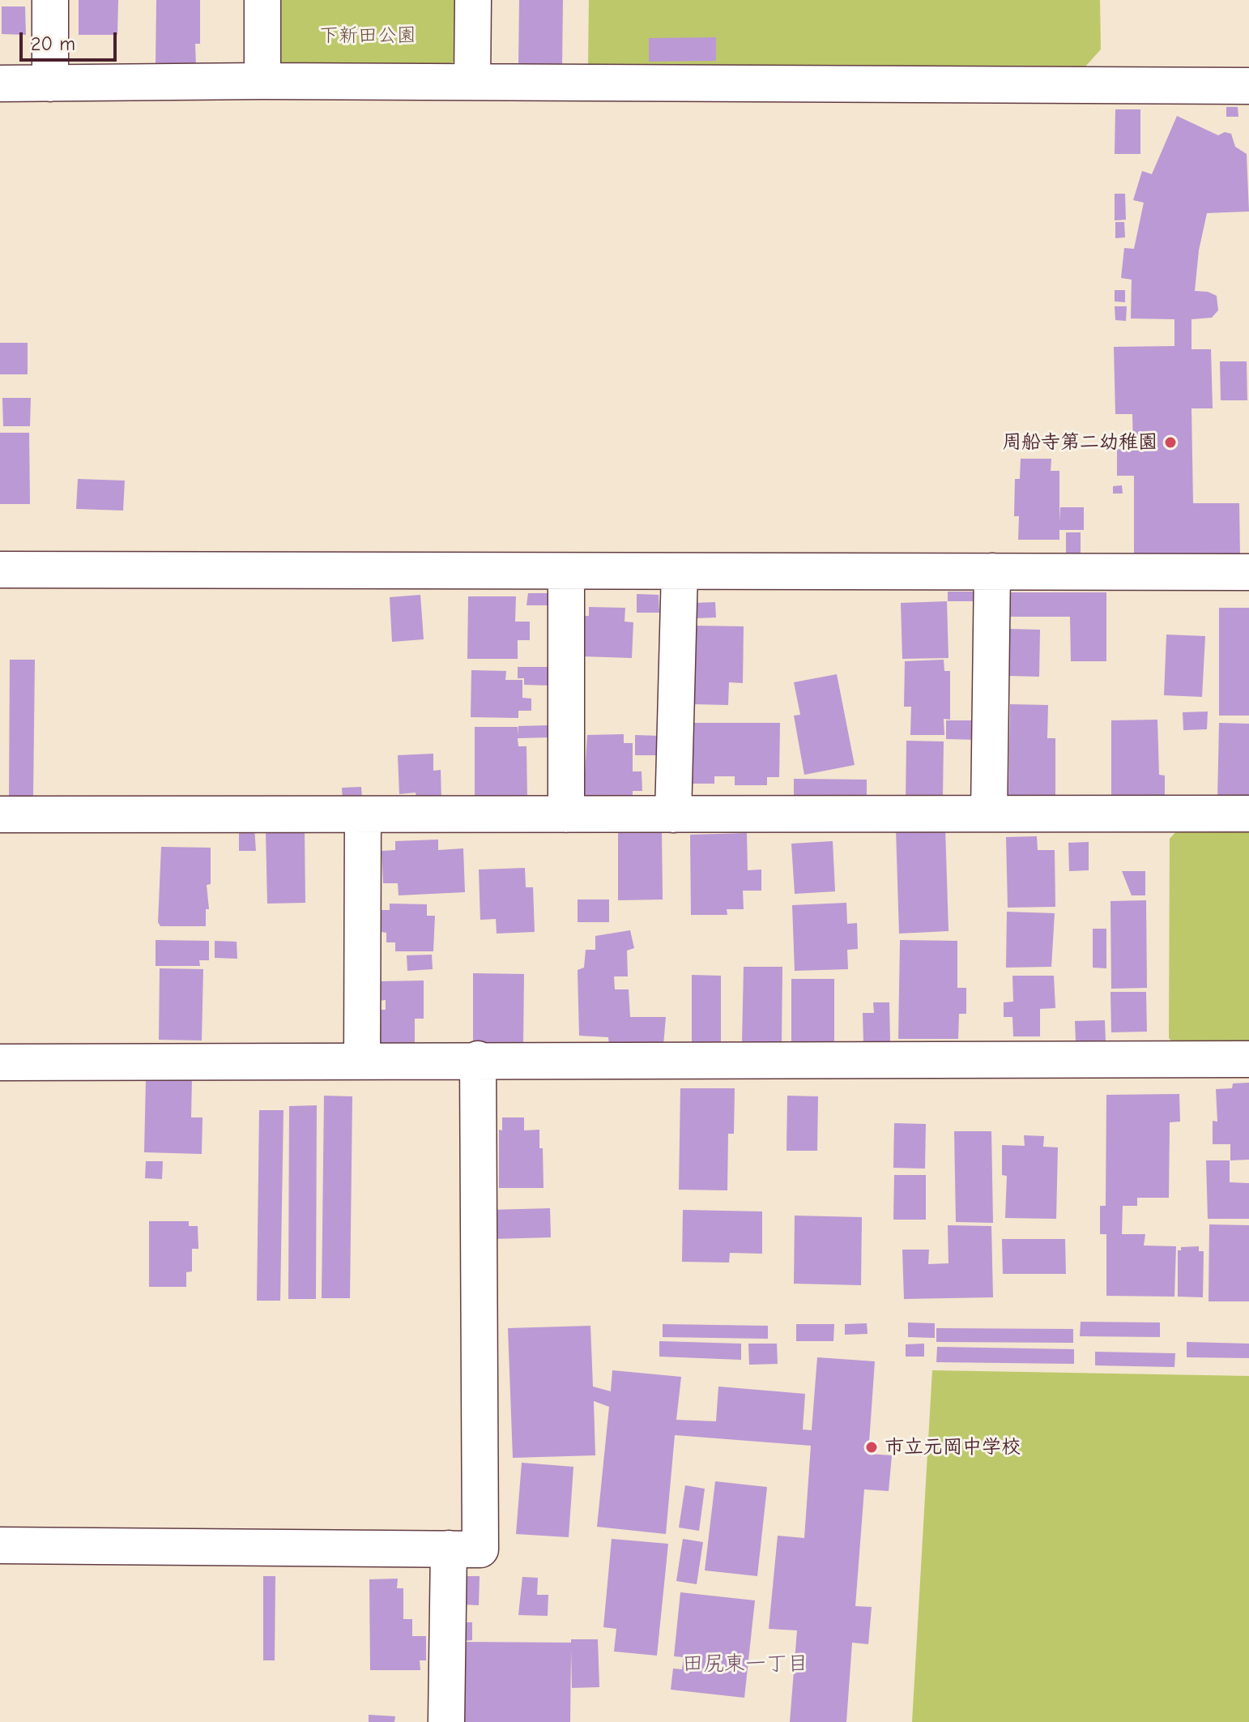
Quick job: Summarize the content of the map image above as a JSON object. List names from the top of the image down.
{
  "districts": ["田尻東一丁目"],
  "parks": ["下新田公園"],
  "places": ["周船寺第二幼稚園", "市立元岡中学校"],
  "scale_bar": "20 m"
}
